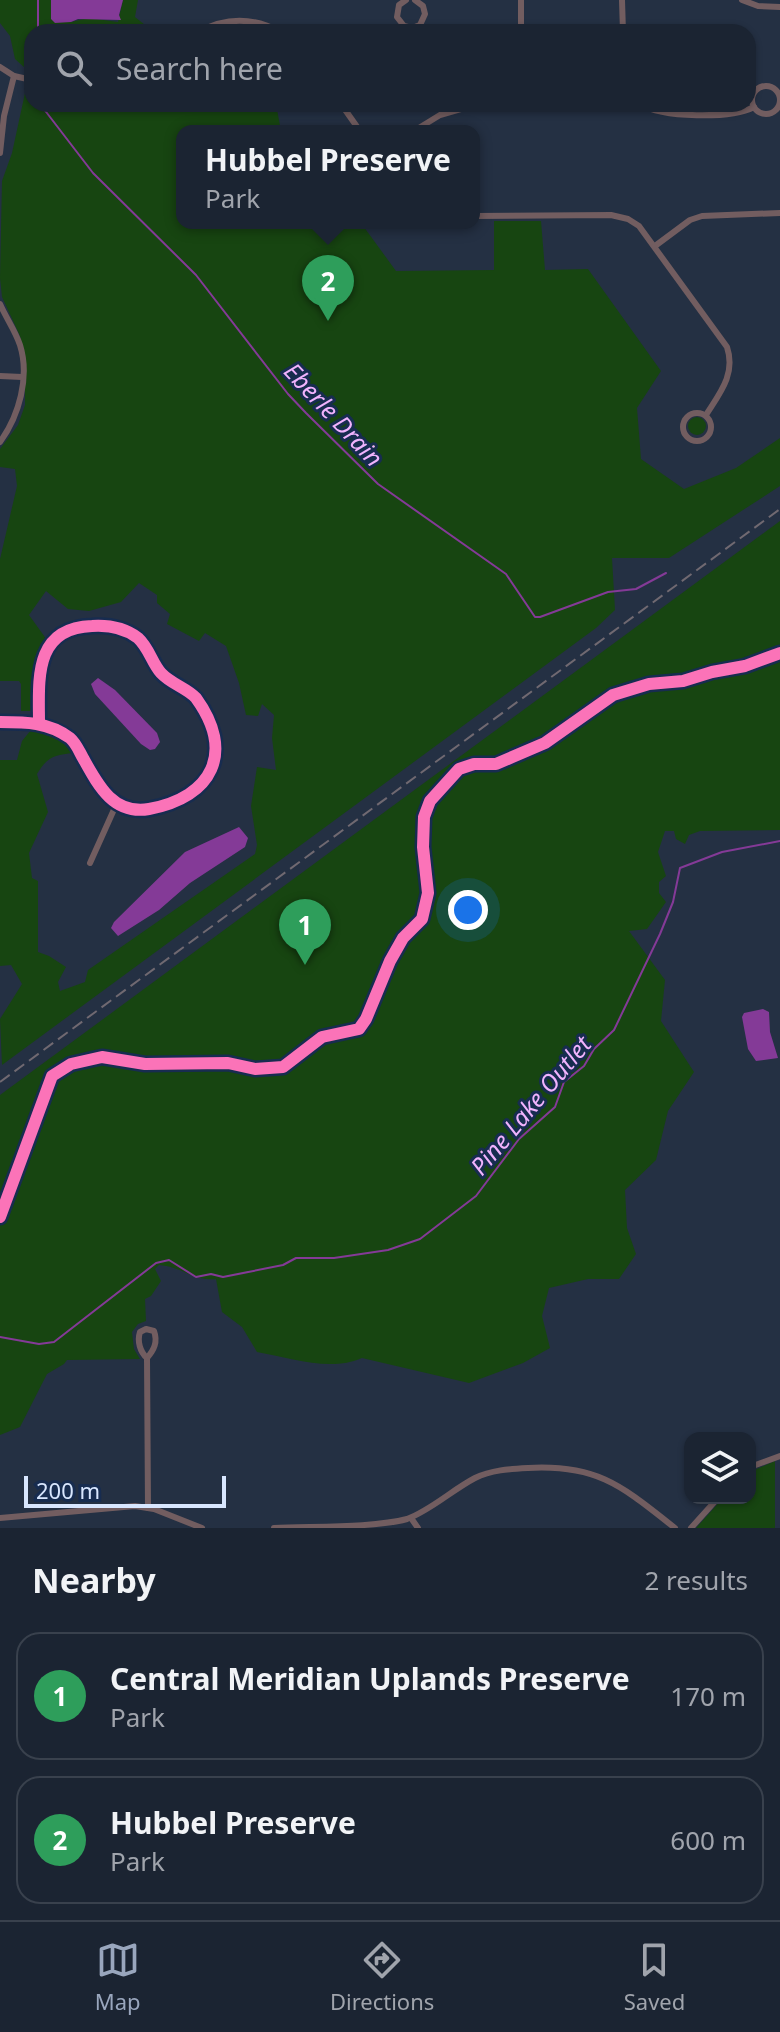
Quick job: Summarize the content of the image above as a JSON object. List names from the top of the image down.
{
  "water": ["Eberle Drain", "Pine Lake Outlet"],
  "scale_bar": "200 m",
  "page": {
    "search": "Search here",
    "popup": ["Hubbel Preserve", "Park"],
    "pins": ["2", "1"],
    "scale": "200 m",
    "heading": ["Nearby", "2 results"],
    "list": [
      {
        "mark": "1",
        "name": "Central Meridian Uplands Preserve",
        "note": "Park",
        "value": "170 m"
      },
      {
        "mark": "2",
        "name": "Hubbel Preserve",
        "note": "Park",
        "value": "600 m"
      }
    ],
    "nav": ["Map", "Directions", "Saved"]
  }
}
